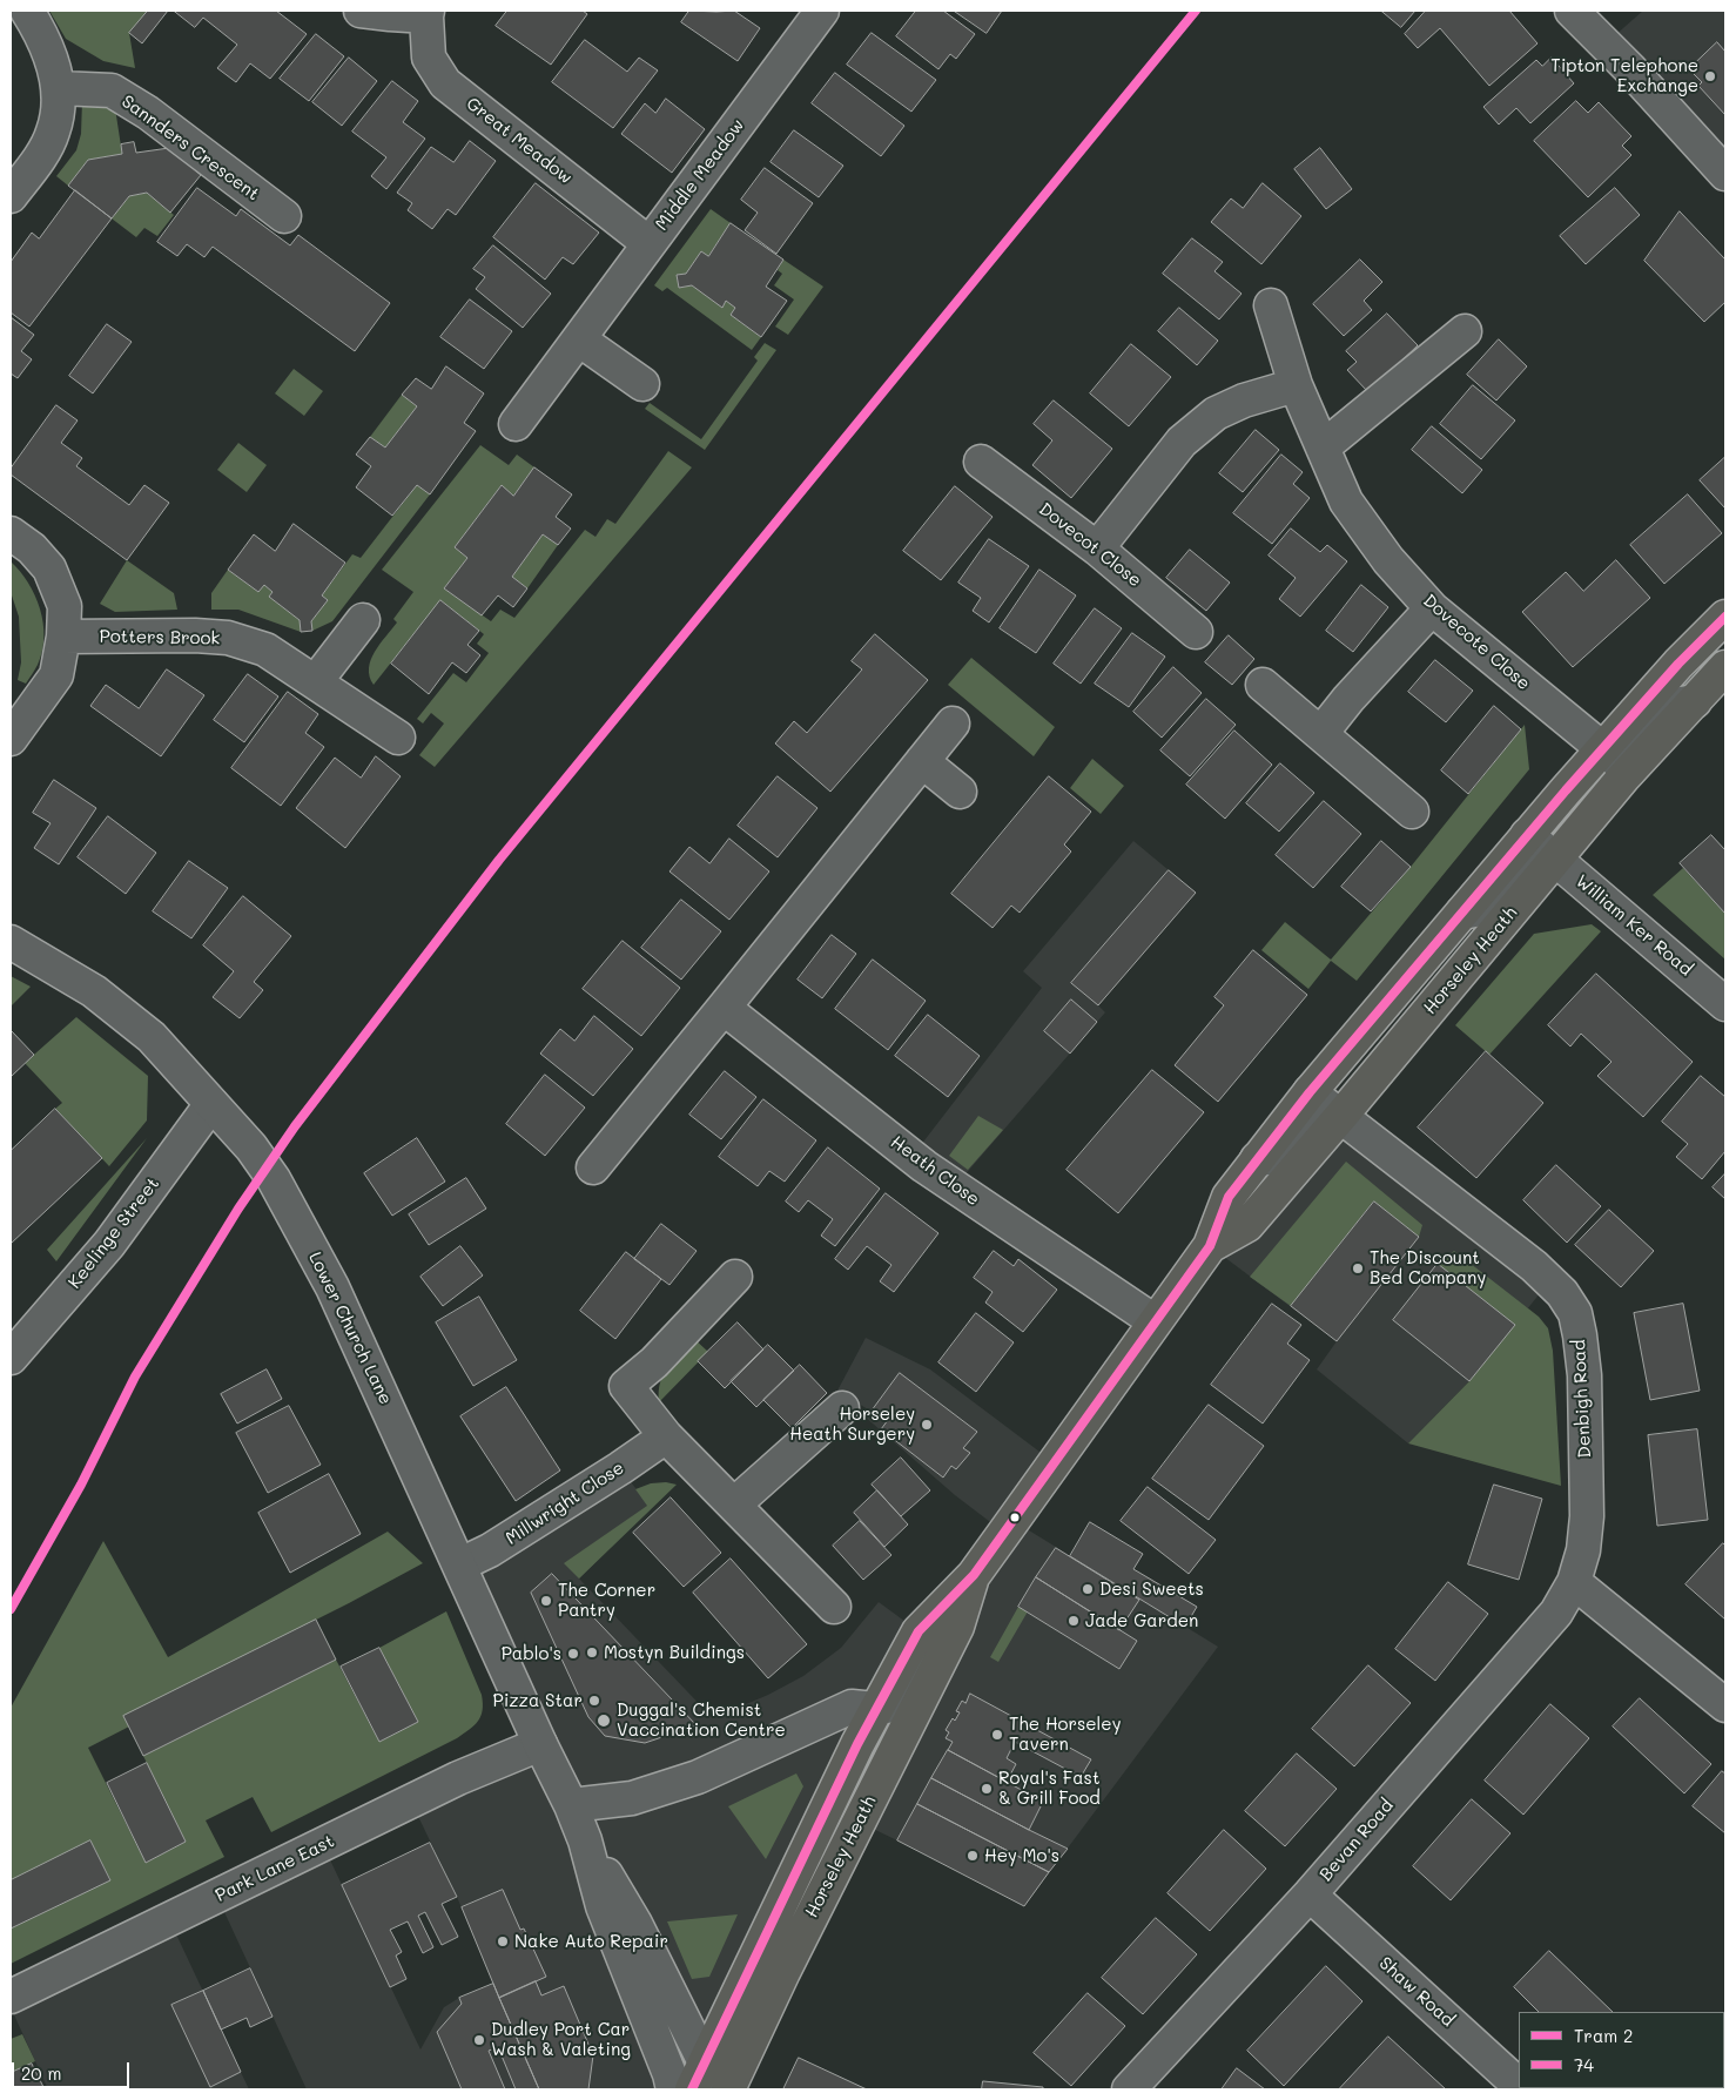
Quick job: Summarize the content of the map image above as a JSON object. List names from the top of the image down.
{
  "streets": {
    "highway": ["Horseley Heath"],
    "street": [
      "Great Meadow",
      "Sannders Crescent",
      "Middle Meadow",
      "Dovecot Close",
      "Potters Brook",
      "Dovecote Close",
      "William Ker Road",
      "Heath Close",
      "Keelinge Street",
      "Lower Church Lane",
      "Denbigh Road",
      "Millwright Close",
      "Bevan Road",
      "Park Lane East",
      "Shaw Road"
    ]
  },
  "crossings": [
    ["Great Meadow", "Middle Meadow"],
    ["Dovecote Close", "Horseley Heath"],
    ["William Ker Road", "Horseley Heath"],
    ["Horseley Heath", "Heath Close"],
    ["Horseley Heath", "Lower Church Lane"],
    ["Horseley Heath", "Denbigh Road"],
    ["Keelinge Street", "Lower Church Lane"],
    ["Lower Church Lane", "Millwright Close"],
    ["Lower Church Lane", "Park Lane East"],
    ["Denbigh Road", "Bevan Road"],
    ["Bevan Road", "Shaw Road"]
  ],
  "places": [
    "Tipton Telephone Exchange",
    "The Discount Bed Company",
    "Horseley Heath Surgery",
    "Desi Sweets",
    "The Corner Pantry",
    "Jade Garden",
    "Mostyn Buildings",
    "Pablo's",
    "Pizza Star",
    "Duggal's Chemist Vaccination Centre",
    "The Horseley Tavern",
    "Royal's Fast & Grill Food",
    "Hey Mo's",
    "Nake Auto Repair",
    "Dudley Port Car Wash & Valeting"
  ],
  "lines": ["tram line 2", "transit line 74"],
  "legend": ["Tram 2", "74"],
  "scale_bar": "20 m"
}
